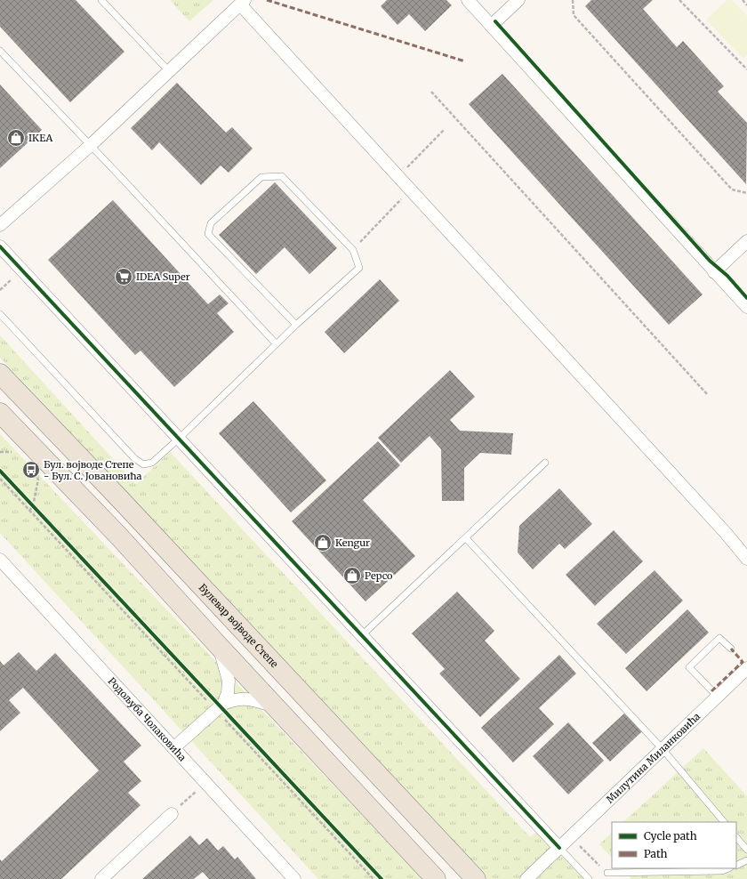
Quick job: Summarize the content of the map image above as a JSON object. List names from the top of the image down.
{
  "streets": {
    "main road": ["Булевар војводе Степе"],
    "street": ["Родољуба Чолаковића", "Милутина Миланковића"]
  },
  "places": {
    "shop": ["IKEA", "Kengur", "Pepco"],
    "supermarket": ["IDEA Super"],
    "bus stop": ["Бул. војводе Степе - Бул. С. Јовановића"]
  },
  "legend": ["Cycle path", "Path"]
}
